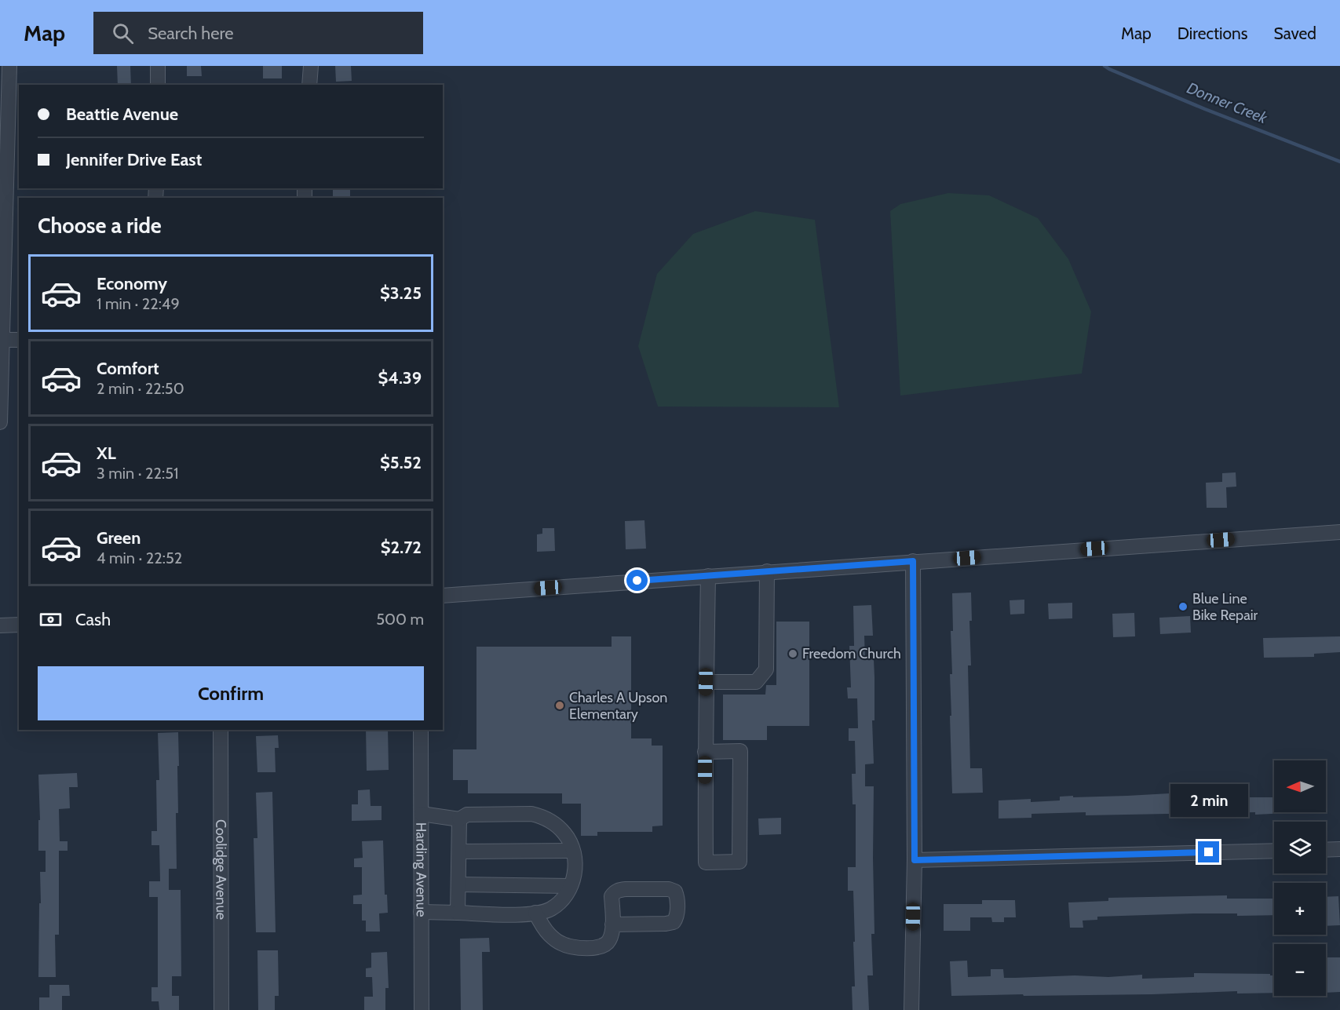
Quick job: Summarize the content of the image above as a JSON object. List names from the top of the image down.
{
  "streets": {
    "street": ["Coolidge Avenue", "Harding Avenue"]
  },
  "water": ["Donner Creek"],
  "places": ["Blue Line Bike Repair", "Freedom Church", "Charles A Upson Elementary"],
  "north": "left",
  "page": {
    "header": "Map",
    "search": "Search here",
    "nav": ["Map", "Directions", "Saved"],
    "banner": ["Beattie Avenue", "Jennifer Drive East"],
    "heading": "Choose a ride",
    "list": [
      {
        "name": "Economy",
        "note": "1 min · 22:49",
        "value": "$3.25"
      },
      {
        "name": "Comfort",
        "note": "2 min · 22:50",
        "value": "$4.39"
      },
      {
        "name": "XL",
        "note": "3 min · 22:51",
        "value": "$5.52"
      },
      {
        "name": "Green",
        "note": "4 min · 22:52",
        "value": "$2.72"
      }
    ],
    "pay": ["Cash", "500 m"],
    "buttons": "Confirm",
    "map_buttons": ["+", "−"],
    "bubble": "2 min"
  }
}
